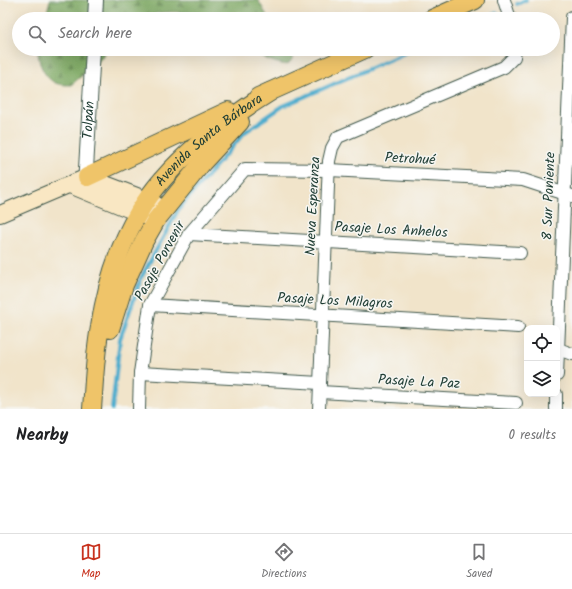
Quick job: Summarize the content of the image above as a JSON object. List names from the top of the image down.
{
  "streets": {
    "main road": ["Avenida Santa Bárbara"],
    "street": [
      "Tolpán",
      "Petrohué",
      "8 Sur Poniente",
      "Nueva Esperanza",
      "Pasaje Los Anhelos",
      "Pasaje Porvenir",
      "Pasaje Los Milagros",
      "Pasaje La Paz"
    ]
  },
  "crossings": [
    ["Petrohué", "8 Sur Poniente"],
    ["Petrohué", "Nueva Esperanza"],
    ["Petrohué", "Pasaje Porvenir"],
    ["Nueva Esperanza", "Pasaje Los Anhelos"],
    ["Nueva Esperanza", "Pasaje Los Milagros"],
    ["Nueva Esperanza", "Pasaje La Paz"],
    ["Pasaje Los Anhelos", "Pasaje Porvenir"],
    ["Pasaje Porvenir", "Pasaje Los Milagros"],
    ["Pasaje Porvenir", "Pasaje La Paz"]
  ],
  "page": {
    "search": "Search here",
    "heading": ["Nearby", "0 results"],
    "nav": ["Map", "Directions", "Saved"]
  }
}
